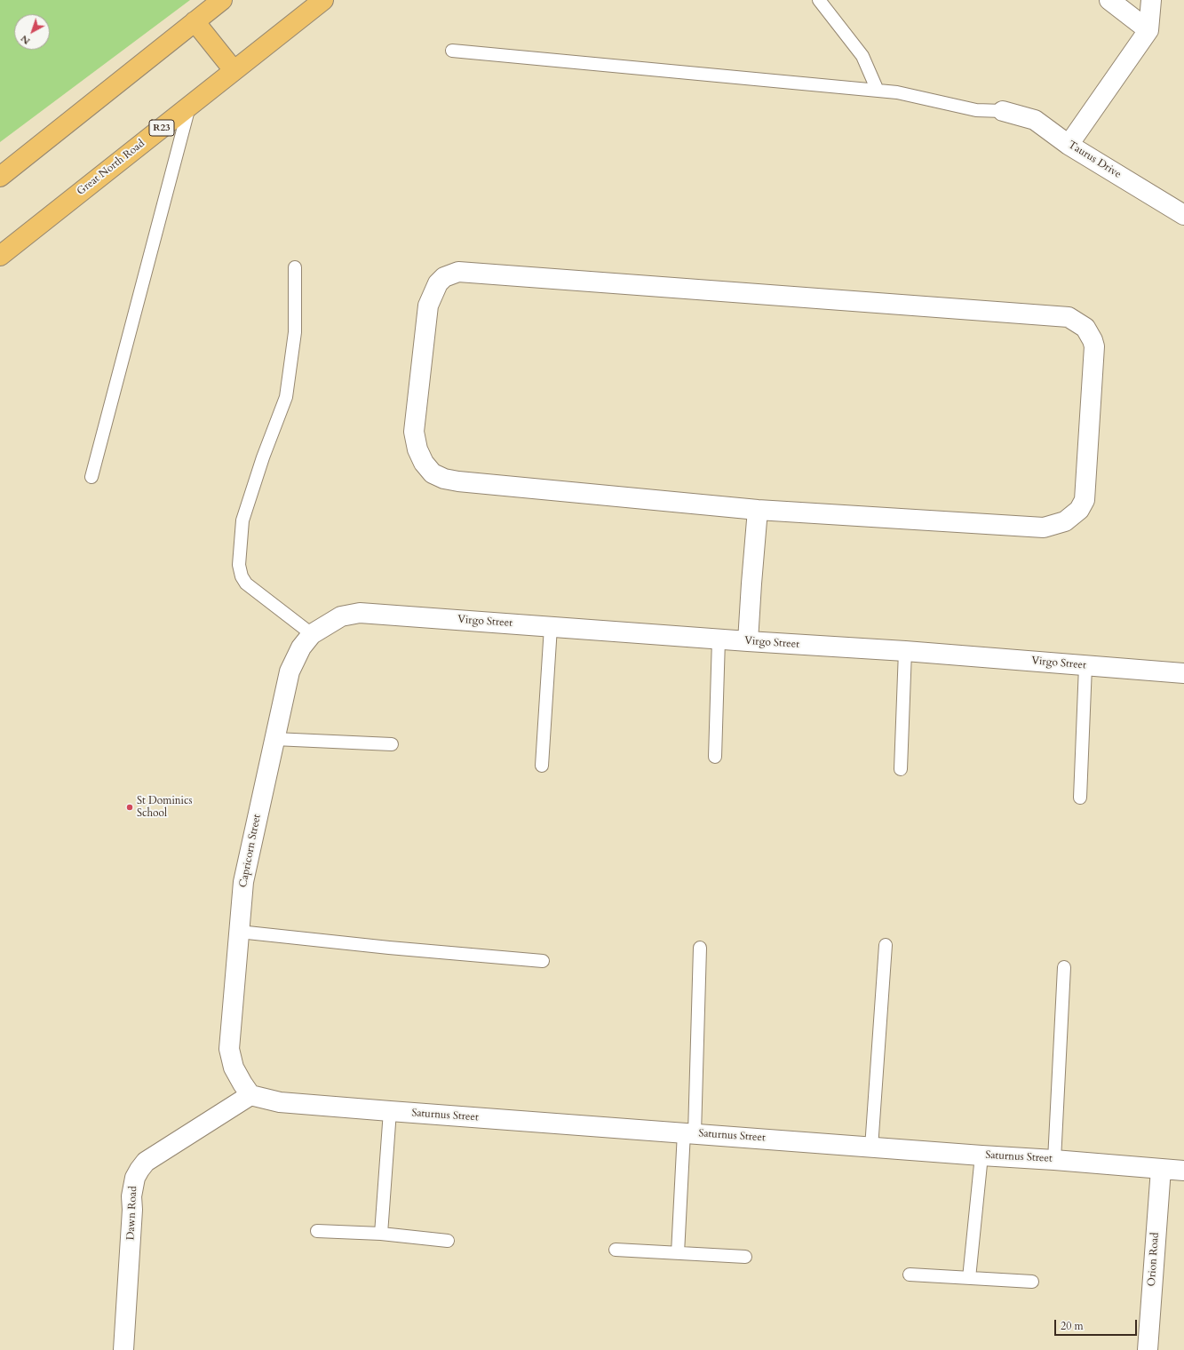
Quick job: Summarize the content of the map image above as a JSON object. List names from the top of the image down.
{
  "streets": {
    "main road": ["R23", "Great North Road"],
    "street": [
      "Taurus Drive",
      "Virgo Street",
      "Capricorn Street",
      "Saturnus Street",
      "Dawn Road",
      "Orion Road"
    ]
  },
  "crossings": [
    ["Virgo Street", "Capricorn Street"],
    ["Capricorn Street", "Saturnus Street"],
    ["Capricorn Street", "Dawn Road"],
    ["Saturnus Street", "Dawn Road"],
    ["Saturnus Street", "Orion Road"]
  ],
  "places": ["St Dominics School"],
  "scale_bar": "20 m",
  "north": "bottom left"
}
